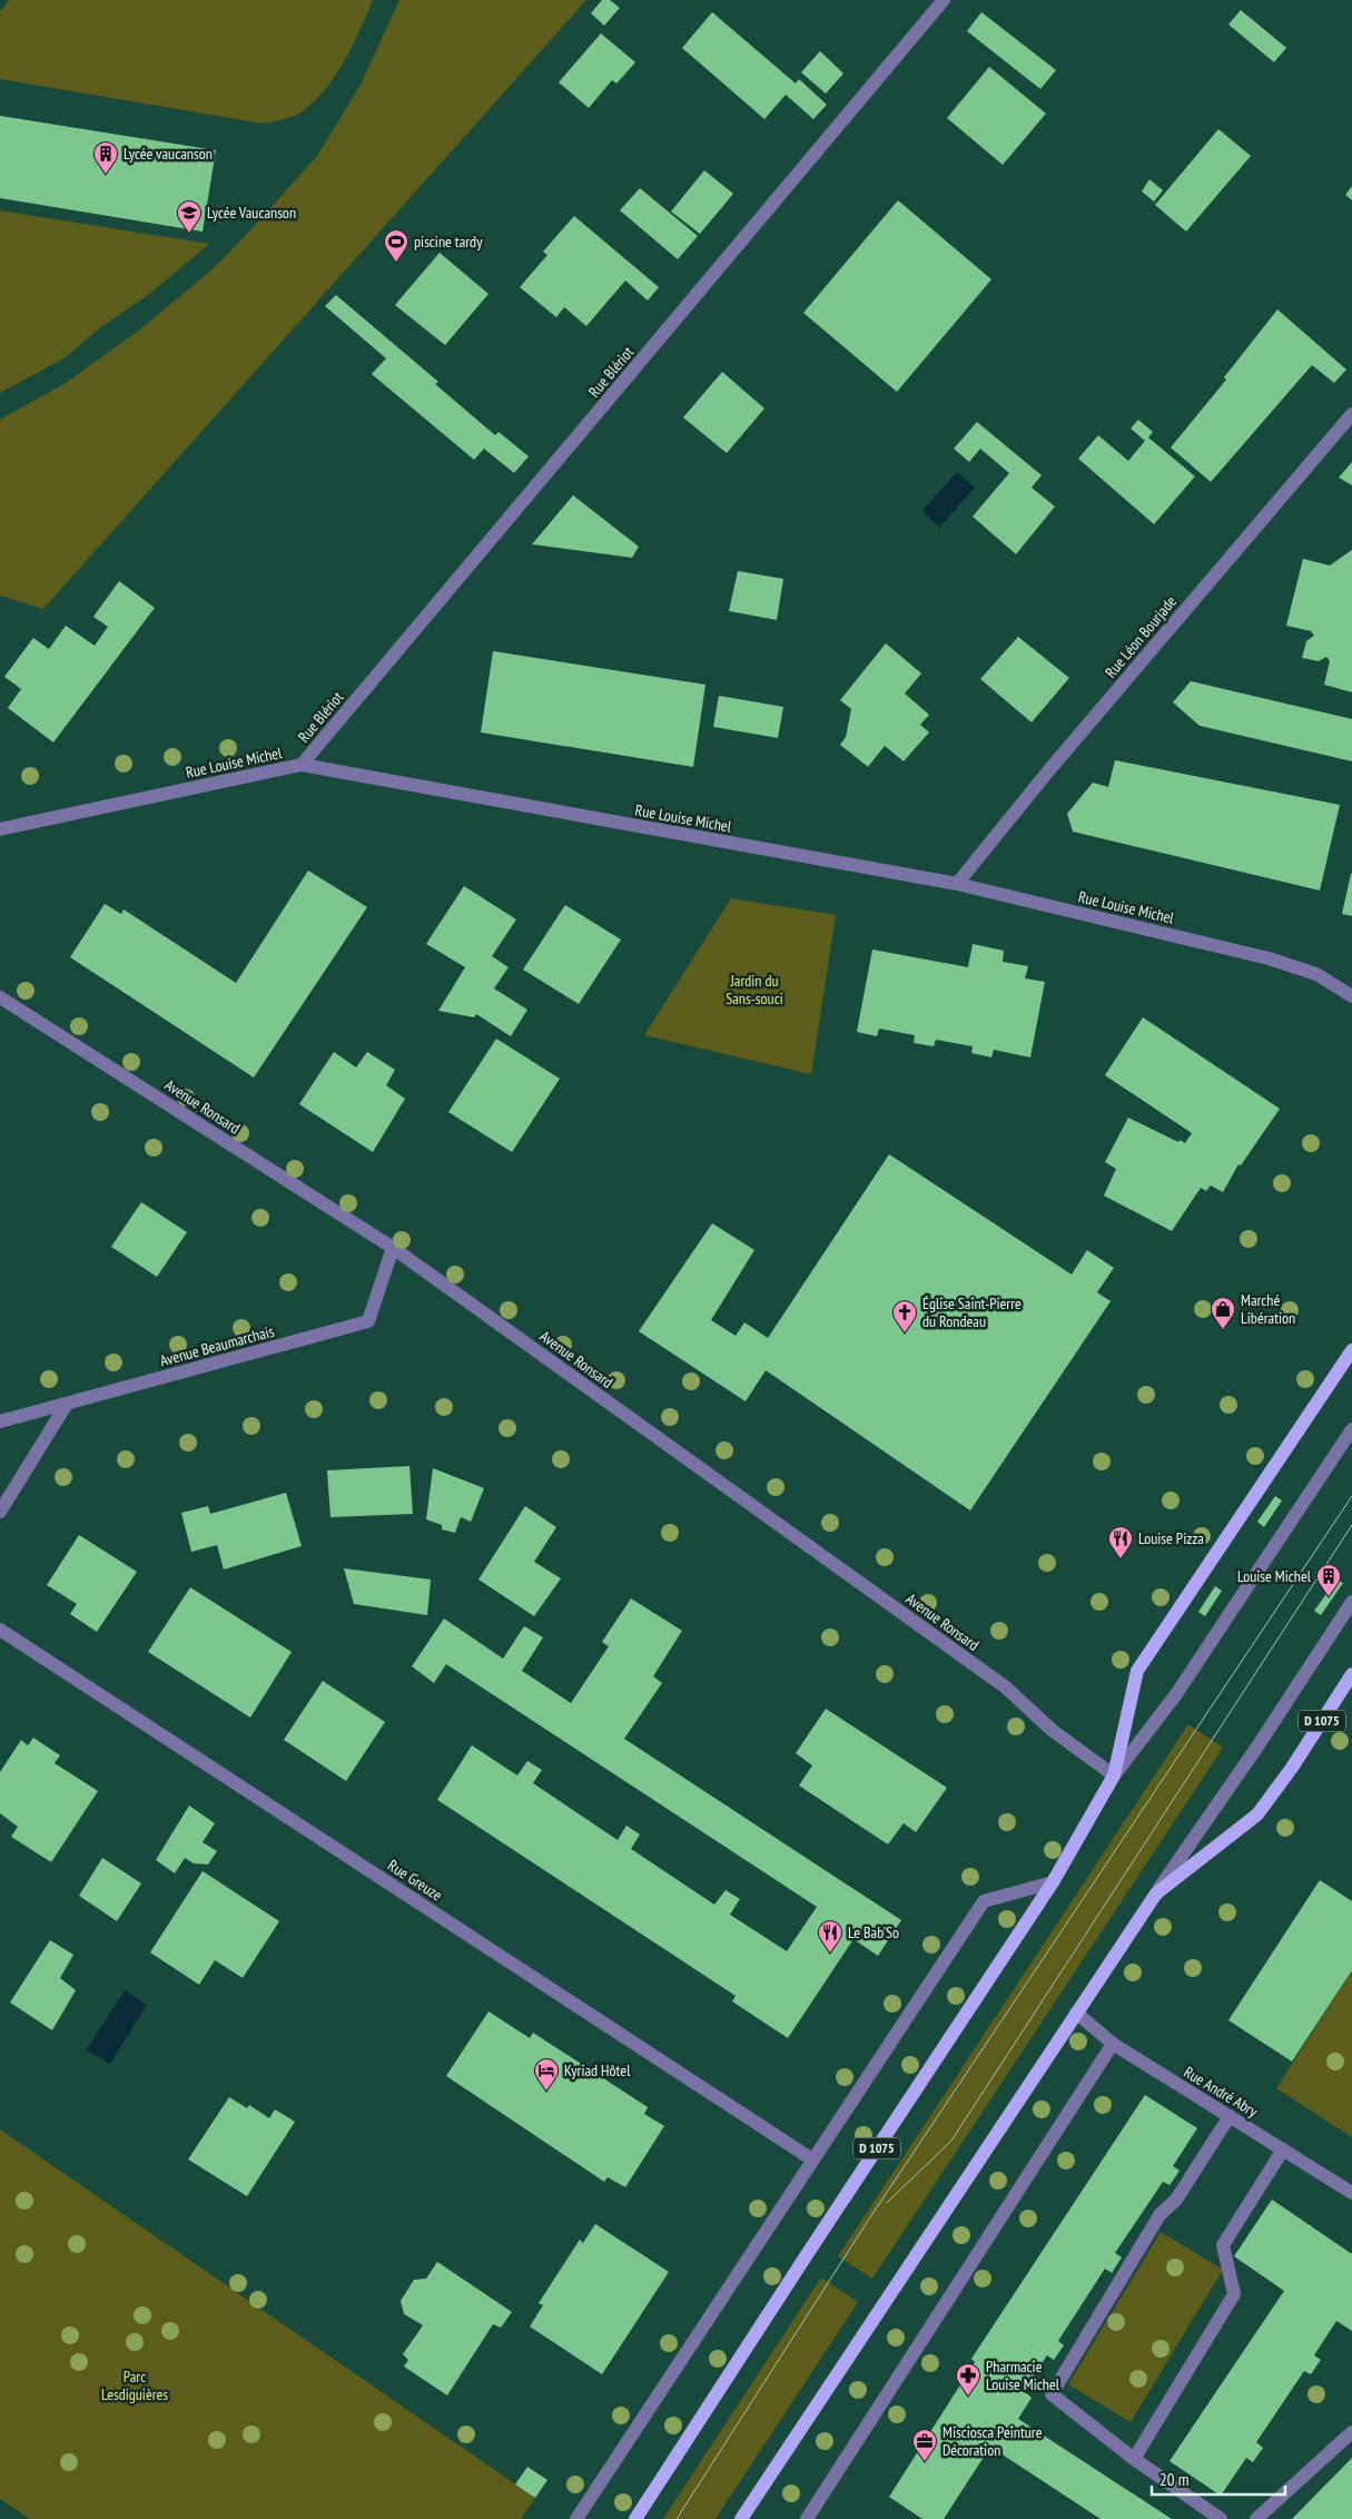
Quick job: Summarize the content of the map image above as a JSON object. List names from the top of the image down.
{
  "streets": {
    "main road": ["D 1075"],
    "street": [
      "Rue Blériot",
      "Rue Léon Bourjade",
      "Rue Louise Michel",
      "Avenue Ronsard",
      "Avenue Beaumarchais",
      "Rue Greuze",
      "Rue André Abry"
    ]
  },
  "crossings": [
    ["Rue Blériot", "Rue Louise Michel"],
    ["Rue Léon Bourjade", "Rue Louise Michel"],
    ["Avenue Ronsard", "Avenue Beaumarchais"],
    ["Avenue Ronsard", "D 1075"],
    ["D 1075", "Rue André Abry"]
  ],
  "parks": ["Jardin du Sans-souci", "Parc Lesdiguières"],
  "places": {
    "building": ["Lycée vaucanson", "Louise Michel"],
    "school or university": ["Lycée Vaucanson"],
    "sports": ["piscine tardy"],
    "shop": ["Marché Libération"],
    "church": ["Église Saint-Pierre du Rondeau"],
    "restaurant": ["Louise Pizza", "Le Bab'So"],
    "hotel": ["Kyriad Hôtel"],
    "pharmacy": ["Pharmacie Louise Michel"],
    "office": ["Misciosca Peinture Décoration"]
  },
  "scale_bar": "20 m"
}
